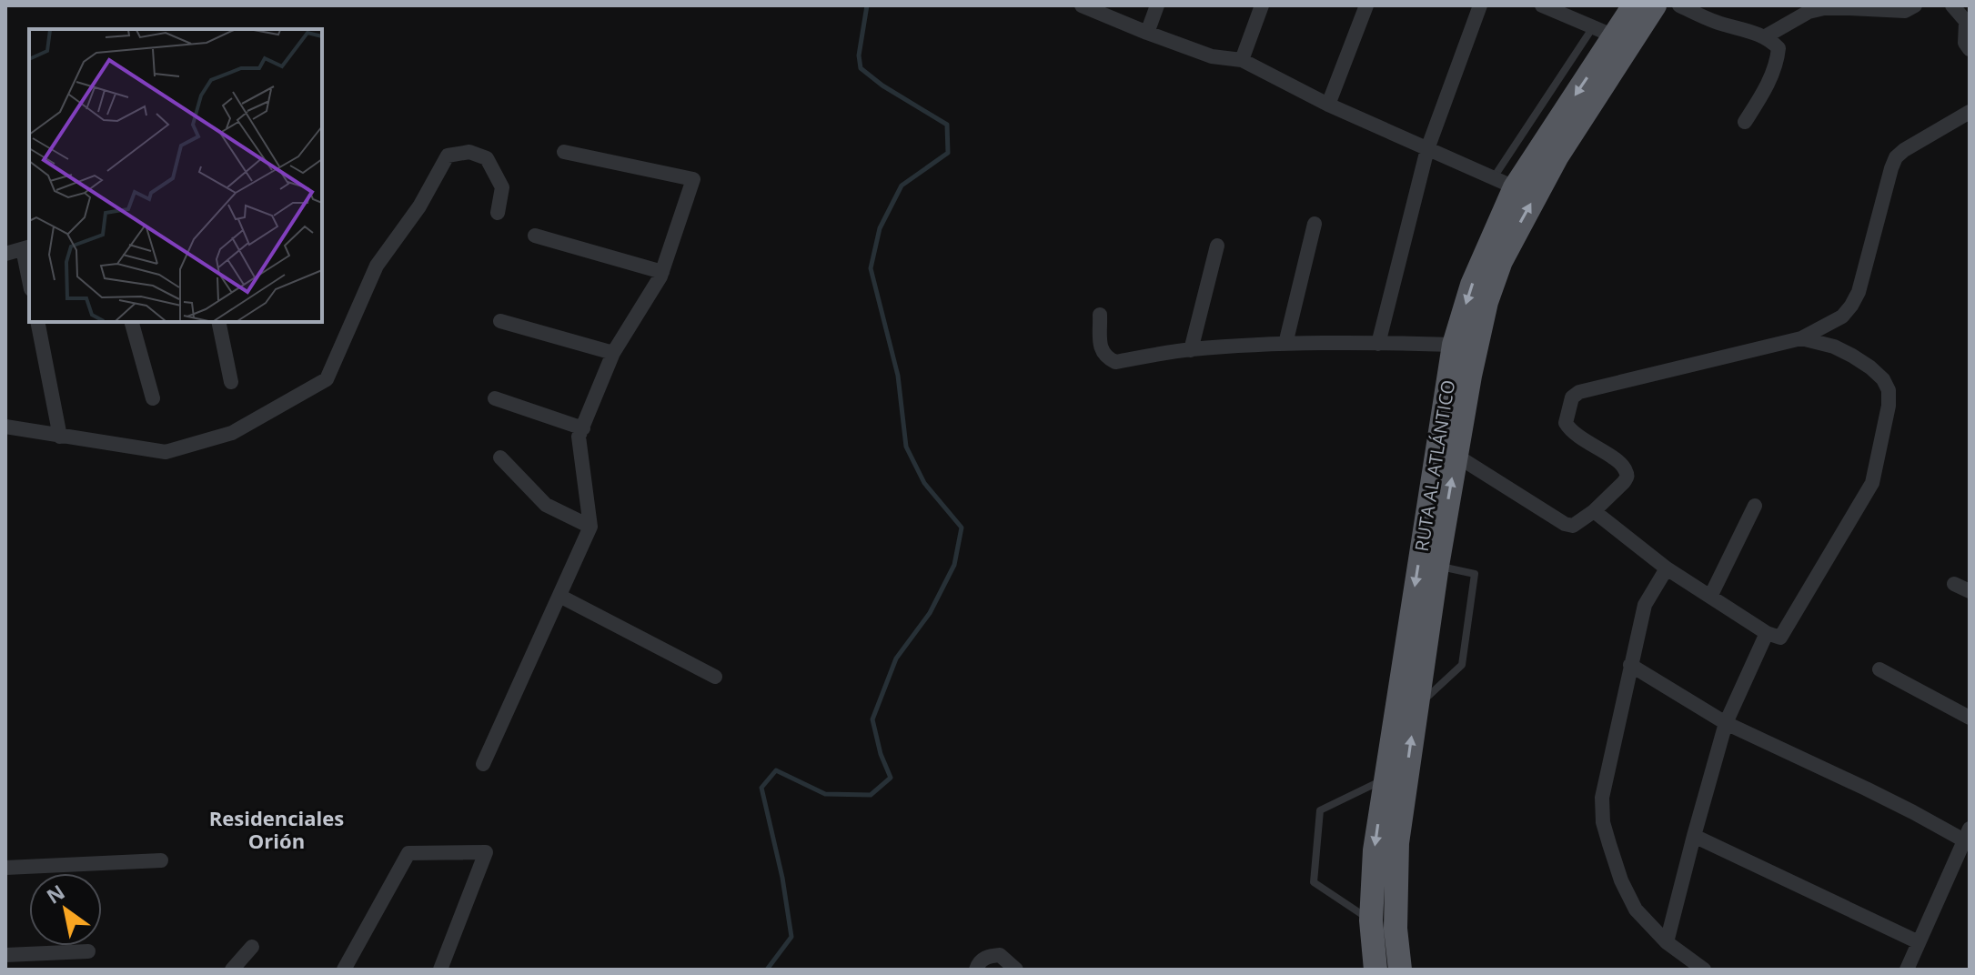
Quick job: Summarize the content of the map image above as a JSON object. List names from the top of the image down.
{
  "streets": {
    "highway": ["RUTA AL ATLÁNTICO"]
  },
  "districts": ["Residenciales Orión"],
  "north": "top left"
}
